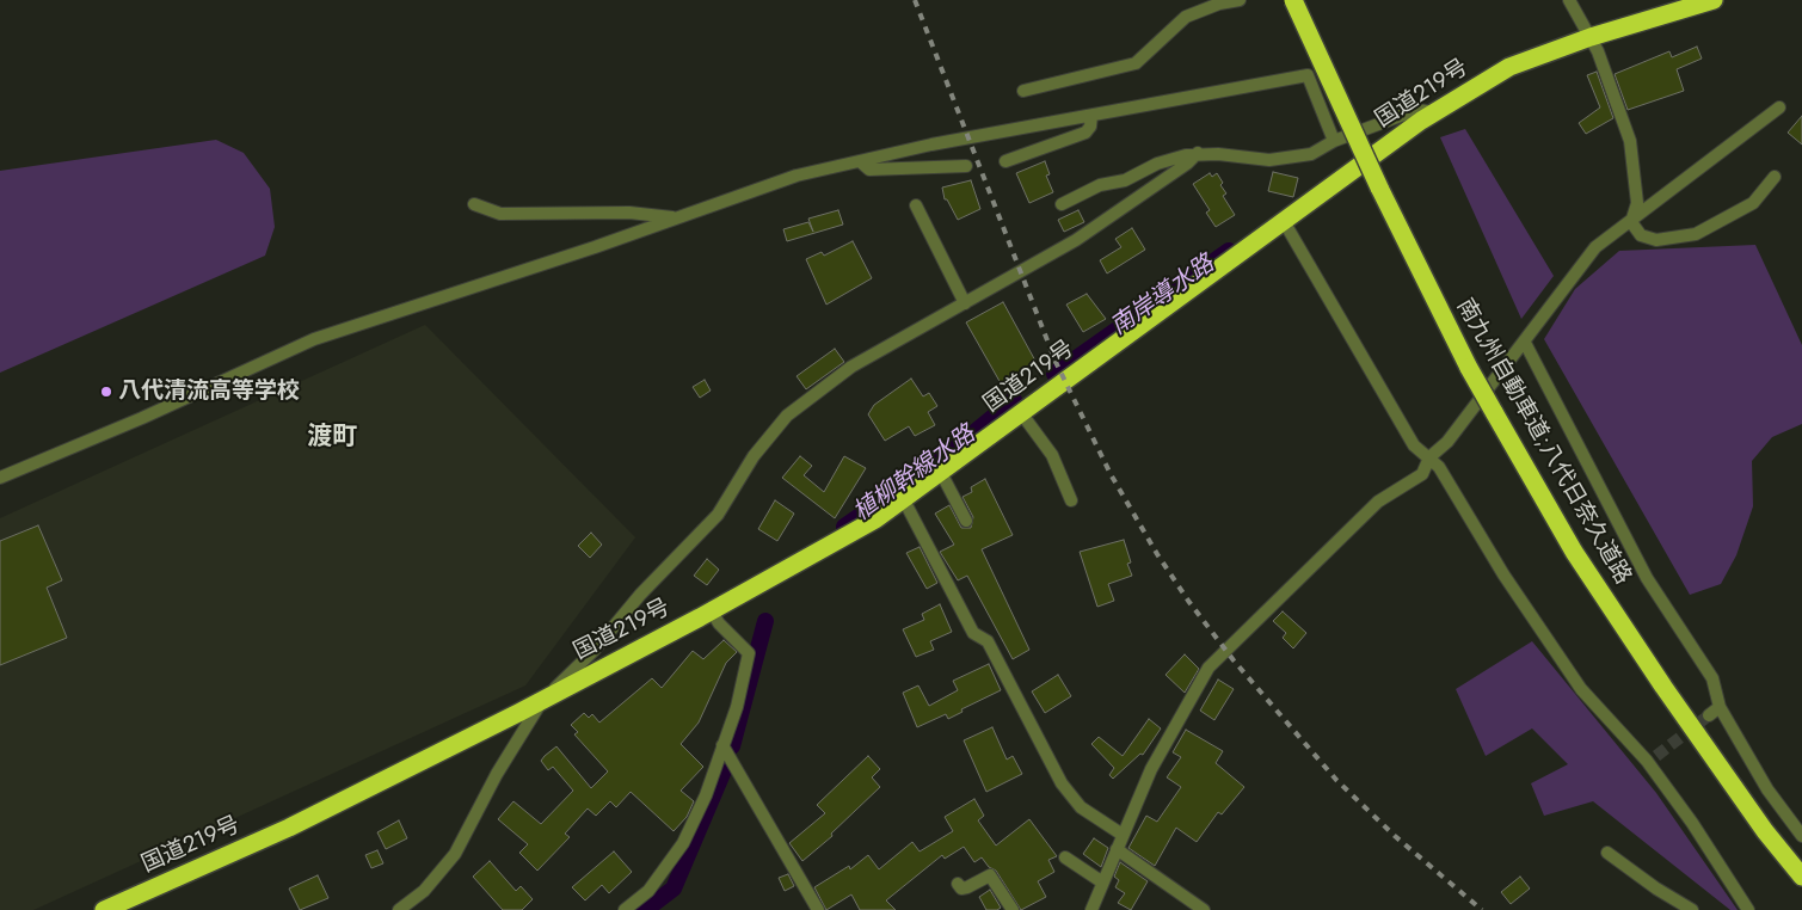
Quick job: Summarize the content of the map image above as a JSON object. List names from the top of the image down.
{
  "streets": {
    "highway": ["国道219号", "南九州自動車道;八代日奈久道路"]
  },
  "districts": ["渡町"],
  "water": ["南岸導水路", "植柳幹線水路"],
  "places": ["八代清流高等学校"]
}
